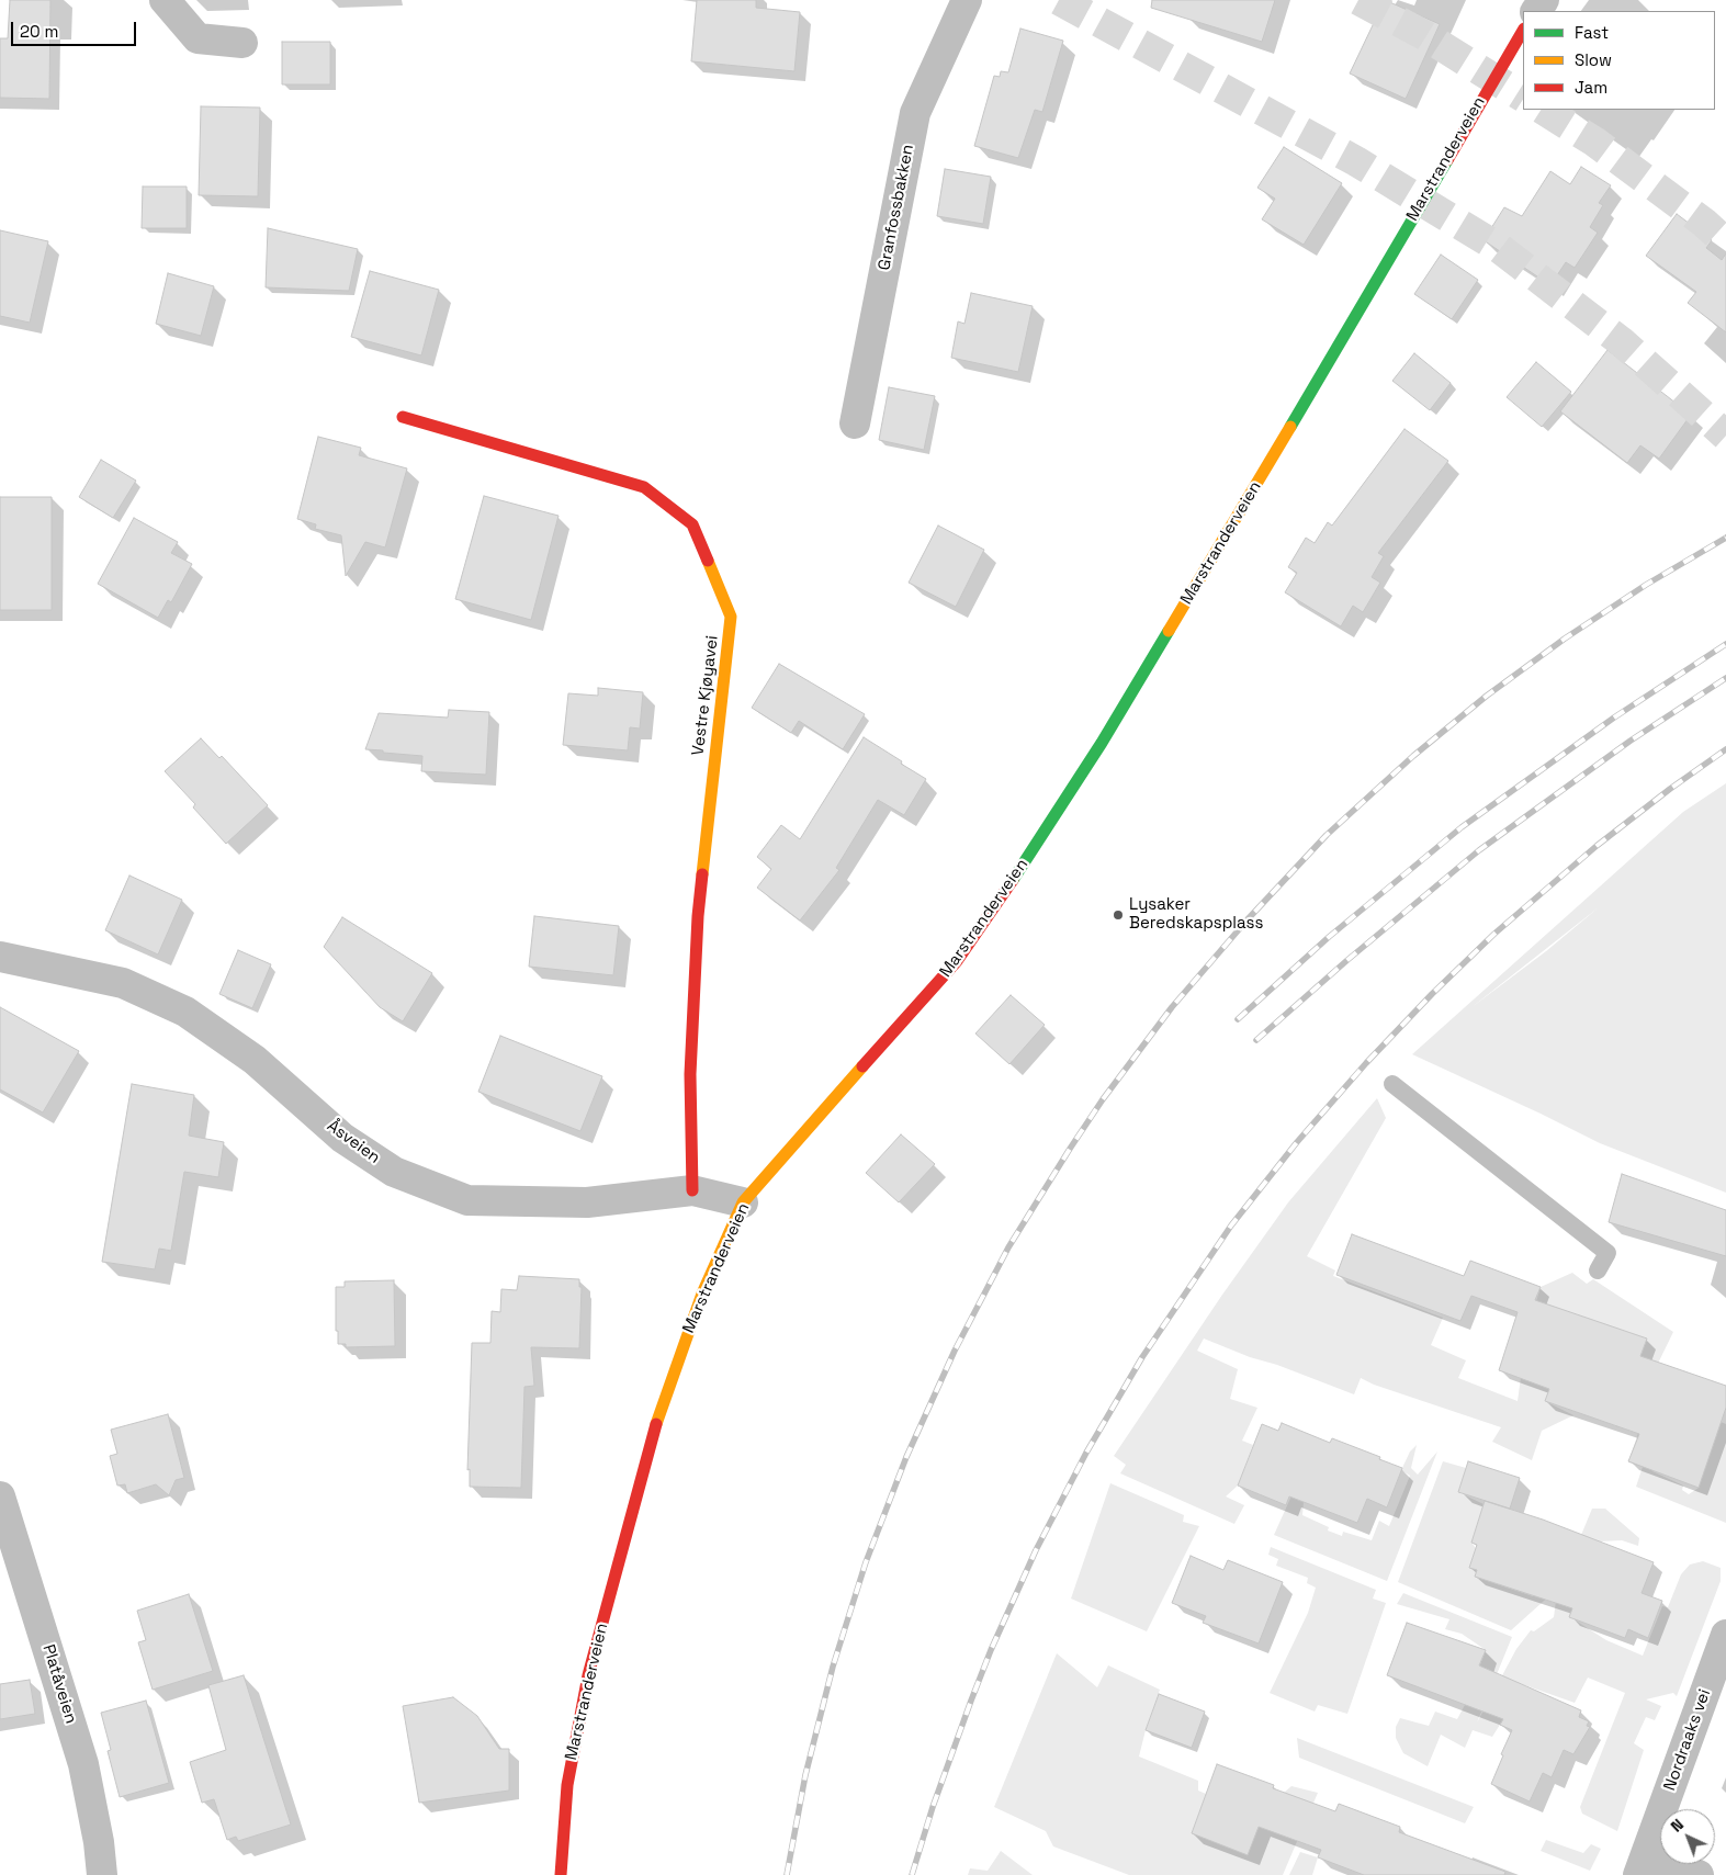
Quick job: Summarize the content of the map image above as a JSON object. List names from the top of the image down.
{
  "streets": {
    "street": [
      "Marstranderveien",
      "Granfossbakken",
      "Vestre Kjøyavei",
      "Åsveien",
      "Platåveien",
      "Nordraaks vei"
    ]
  },
  "crossings": [
    ["Marstranderveien", "Åsveien"],
    ["Vestre Kjøyavei", "Åsveien"]
  ],
  "places": ["Lysaker Beredskapsplass"],
  "legend": ["Fast", "Slow", "Jam"],
  "scale_bar": "20 m",
  "north": "top left"
}
